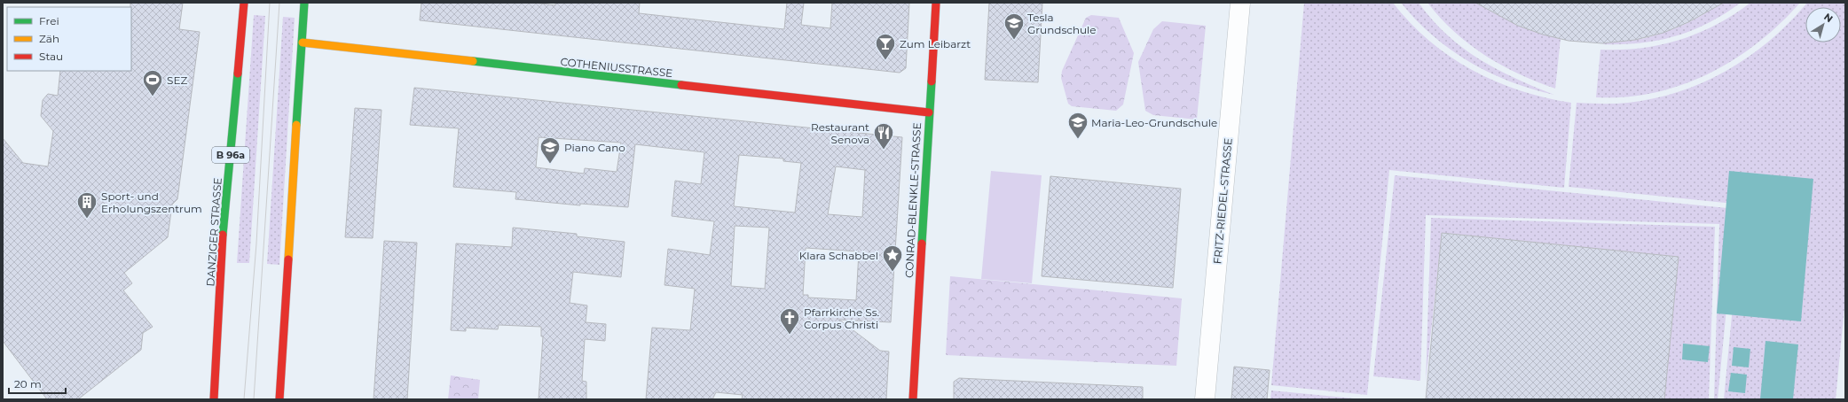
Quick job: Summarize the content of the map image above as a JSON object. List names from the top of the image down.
{
  "streets": {
    "street": [
      "COTHENIUSSTRASSE",
      "B 96a",
      "CONRAD-BLENKLE-STRASSE",
      "FRITZ-RIEDEL-STRASSE",
      "DANZIGER STRASSE"
    ]
  },
  "crossings": [
    ["COTHENIUSSTRASSE", "CONRAD-BLENKLE-STRASSE"]
  ],
  "places": {
    "school or university": ["Tesla Grundschule", "Maria-Leo-Grundschule", "Piano Cano"],
    "bar": ["Zum Leibarzt"],
    "sports": ["SEZ"],
    "restaurant": ["Restaurant Senova"],
    "building": ["Sport- und Erholungszentrum"],
    "place": ["Klara Schabbel"],
    "church": ["Pfarrkirche Ss. Corpus Christi"]
  },
  "legend": ["Frei", "Zäh", "Stau"],
  "scale_bar": "20 m",
  "north": "top right"
}
